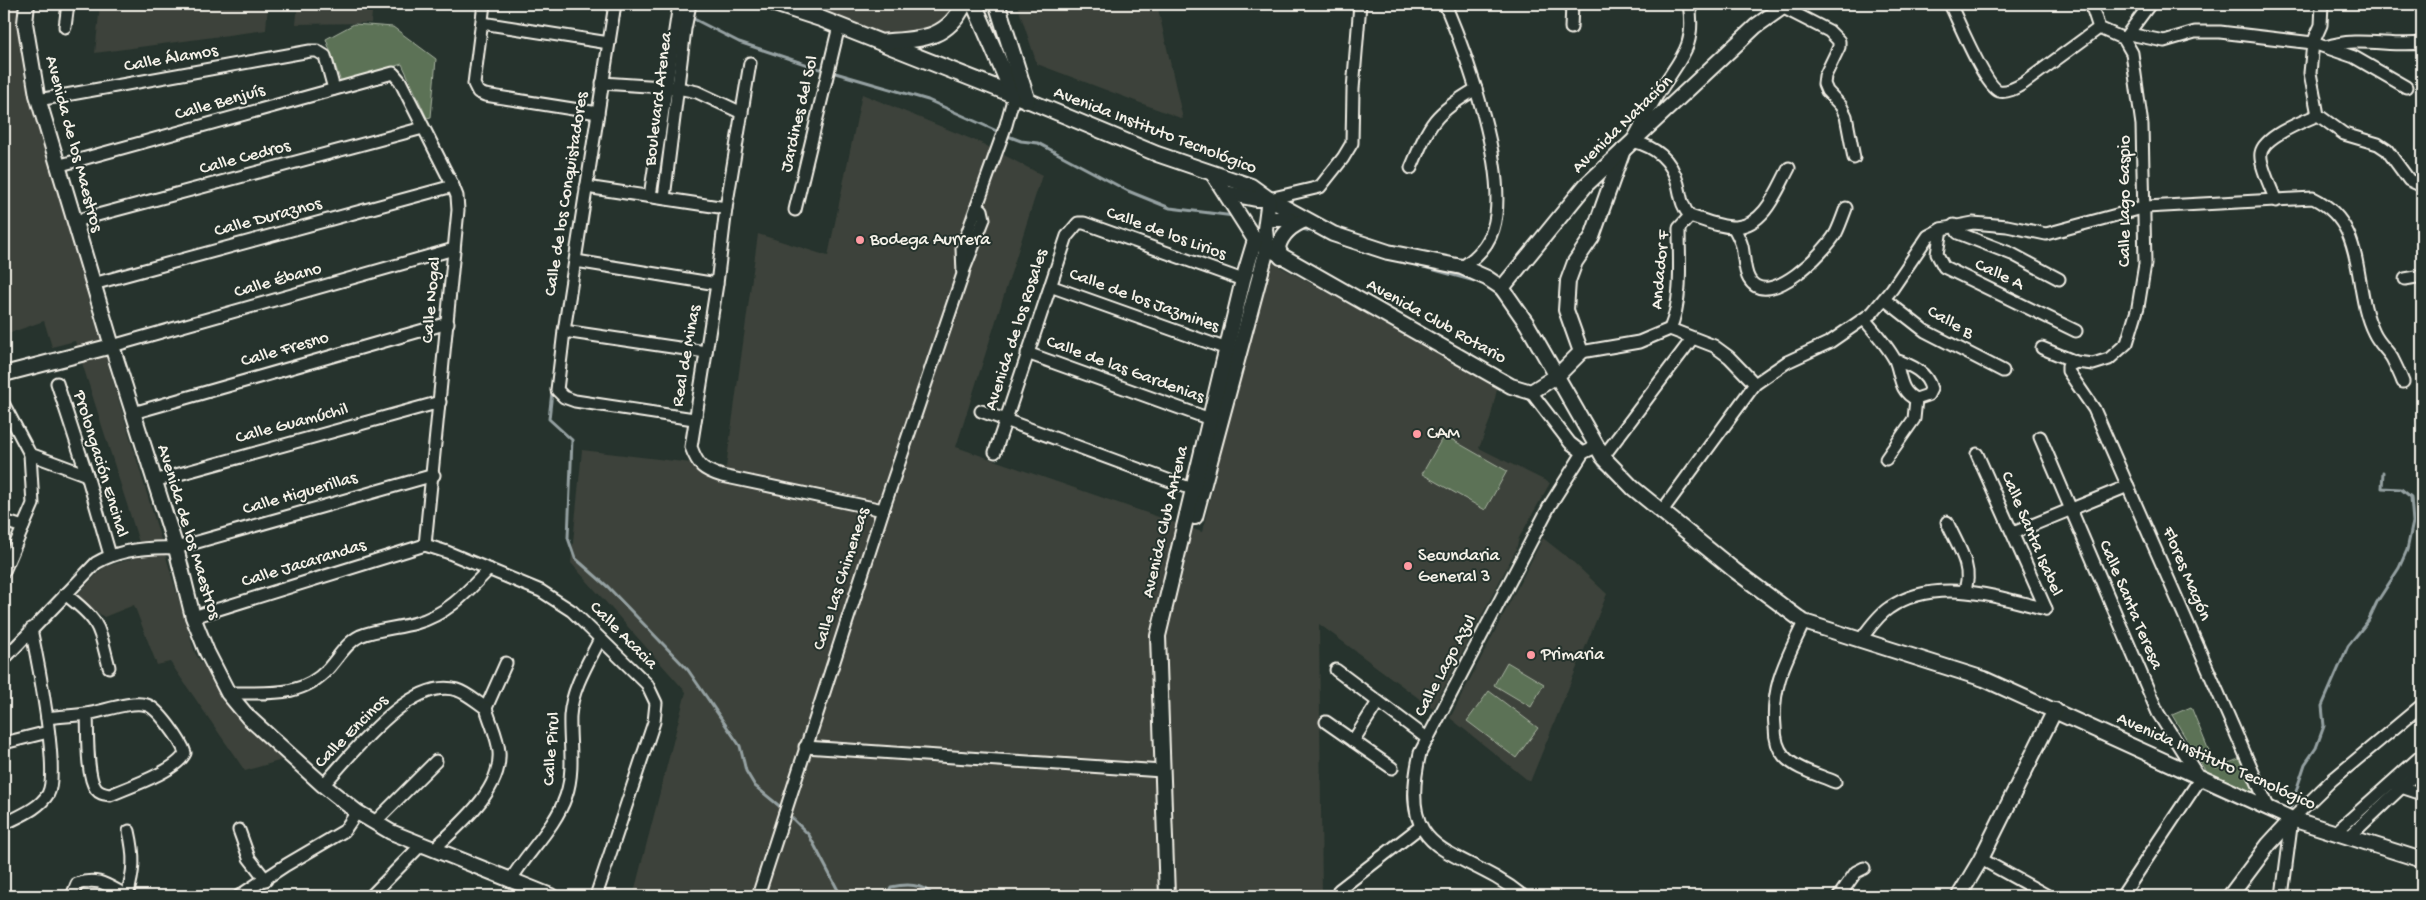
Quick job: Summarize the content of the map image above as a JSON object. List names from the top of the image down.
{
  "streets": {
    "street": [
      "Calle Álamos",
      "Boulevard Atenea",
      "Calle Benjuís",
      "Jardines del Sol",
      "Avenida Natación",
      "Avenida Instituto Tecnológico",
      "Avenida de los Maestros",
      "Calle Cedros",
      "Calle de los Conquistadores",
      "Calle Lago Gaspio",
      "Calle Duraznos",
      "Calle de los Lirios",
      "Andador F",
      "Calle A",
      "Calle Ébano",
      "Calle Nogal",
      "Calle de los Jazmines",
      "Avenida Club Rotario",
      "Calle B",
      "Avenida de los Rosales",
      "Calle Fresno",
      "Real de Minas",
      "Calle de las Gardenias",
      "Calle Guamúchil",
      "Prolongación Encinal",
      "Calle Higuerillas",
      "Avenida Club Antena",
      "Calle Santa Isabel",
      "Calle Jacarandas",
      "Flores Magón",
      "Calle Las Chimeneas",
      "Calle Santa Teresa",
      "Calle Acacia",
      "Calle Lago Azul",
      "Calle Encinos",
      "Calle Pirul"
    ]
  },
  "crossings": [
    ["Calle Álamos", "Calle Benjuís"],
    ["Calle Álamos", "Avenida de los Maestros"],
    ["Calle Benjuís", "Avenida de los Maestros"],
    ["Calle Benjuís", "Calle Nogal"],
    ["Avenida Instituto Tecnológico", "Avenida Club Antena"],
    ["Avenida Instituto Tecnológico", "Calle Santa Isabel"],
    ["Avenida Instituto Tecnológico", "Flores Magón"],
    ["Avenida Instituto Tecnológico", "Calle Las Chimeneas"],
    ["Avenida Instituto Tecnológico", "Calle Santa Teresa"],
    ["Avenida de los Maestros", "Calle Cedros"],
    ["Avenida de los Maestros", "Calle Duraznos"],
    ["Avenida de los Maestros", "Calle Ébano"],
    ["Avenida de los Maestros", "Calle Fresno"],
    ["Avenida de los Maestros", "Calle Guamúchil"],
    ["Avenida de los Maestros", "Calle Higuerillas"],
    ["Avenida de los Maestros", "Calle Jacarandas"],
    ["Avenida de los Maestros", "Calle Encinos"],
    ["Avenida de los Maestros", "Calle Pirul"],
    ["Calle Cedros", "Calle Nogal"],
    ["Calle de los Conquistadores", "Real de Minas"],
    ["Calle Lago Gaspio", "Flores Magón"],
    ["Calle Duraznos", "Calle Nogal"],
    ["Calle de los Lirios", "Avenida de los Rosales"],
    ["Calle de los Lirios", "Avenida Club Antena"],
    ["Calle Ébano", "Calle Nogal"],
    ["Calle Nogal", "Calle Fresno"],
    ["Calle Nogal", "Calle Guamúchil"],
    ["Calle Nogal", "Calle Higuerillas"],
    ["Calle Nogal", "Calle Jacarandas"],
    ["Calle Nogal", "Calle Acacia"],
    ["Calle de los Jazmines", "Avenida de los Rosales"],
    ["Calle de los Jazmines", "Avenida Club Antena"],
    ["Avenida Club Rotario", "Avenida Club Antena"],
    ["Avenida de los Rosales", "Calle de las Gardenias"],
    ["Real de Minas", "Calle Las Chimeneas"],
    ["Calle de las Gardenias", "Avenida Club Antena"],
    ["Prolongación Encinal", "Calle Higuerillas"],
    ["Calle Jacarandas", "Calle Acacia"],
    ["Calle Acacia", "Calle Pirul"]
  ],
  "places": [
    "Bodega Aurrera",
    "CAM",
    "Secundaria General 3",
    "Primaria"
  ]
}
